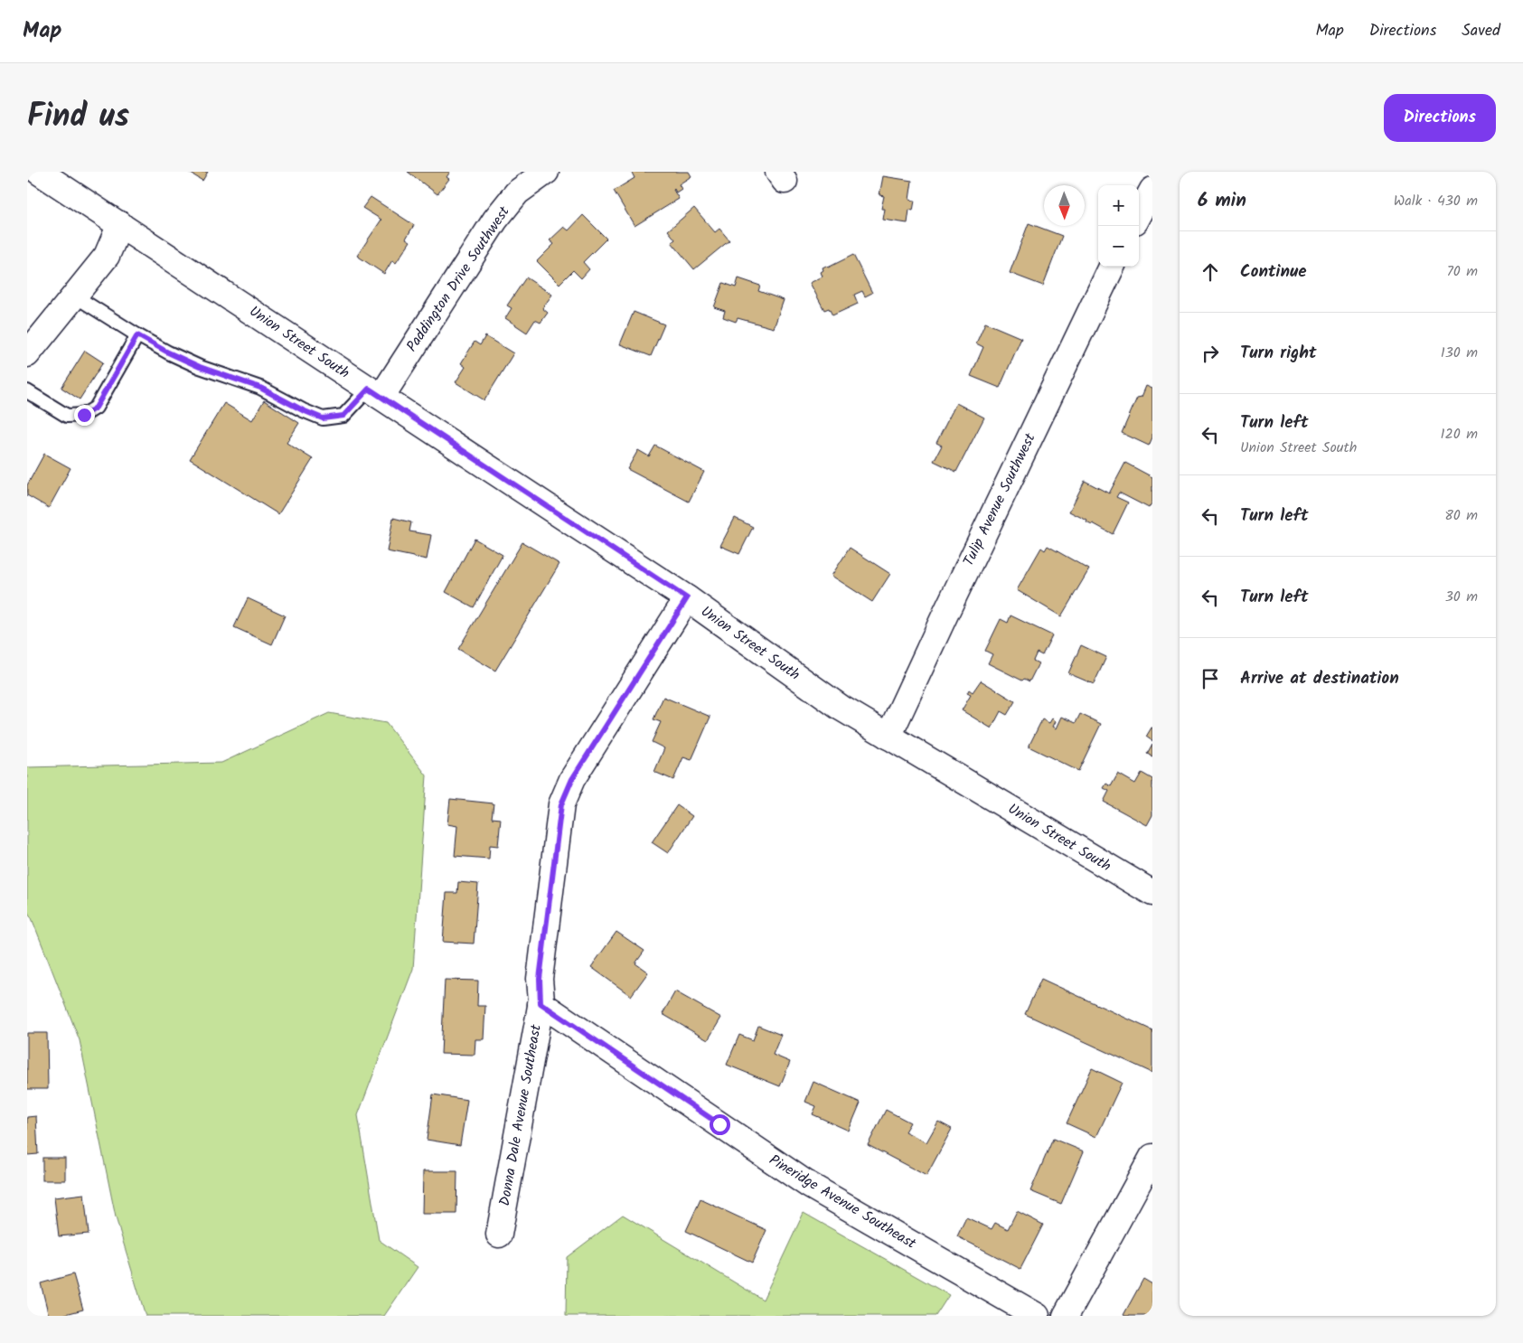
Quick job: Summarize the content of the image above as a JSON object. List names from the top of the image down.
{
  "streets": {
    "street": [
      "Paddington Drive Southwest",
      "Union Street South",
      "Tulip Avenue Southwest",
      "Donna Dale Avenue Southeast",
      "Pineridge Avenue Southeast"
    ]
  },
  "crossings": [
    ["Paddington Drive Southwest", "Union Street South"],
    ["Union Street South", "Tulip Avenue Southwest"],
    ["Union Street South", "Donna Dale Avenue Southeast"],
    ["Donna Dale Avenue Southeast", "Pineridge Avenue Southeast"]
  ],
  "north": "bottom",
  "page": {
    "header": "Map",
    "nav": ["Map", "Directions", "Saved"],
    "title": "Find us",
    "buttons": "Directions",
    "heading": ["6 min", "Walk · 430 m"],
    "map_buttons": ["+", "−"],
    "list": [
      ["Continue", "70 m"],
      ["Turn right", "130 m"],
      ["Turn left", "Union Street South", "120 m"],
      ["Turn left", "80 m"],
      ["Turn left", "30 m"],
      "Arrive at destination"
    ]
  }
}
